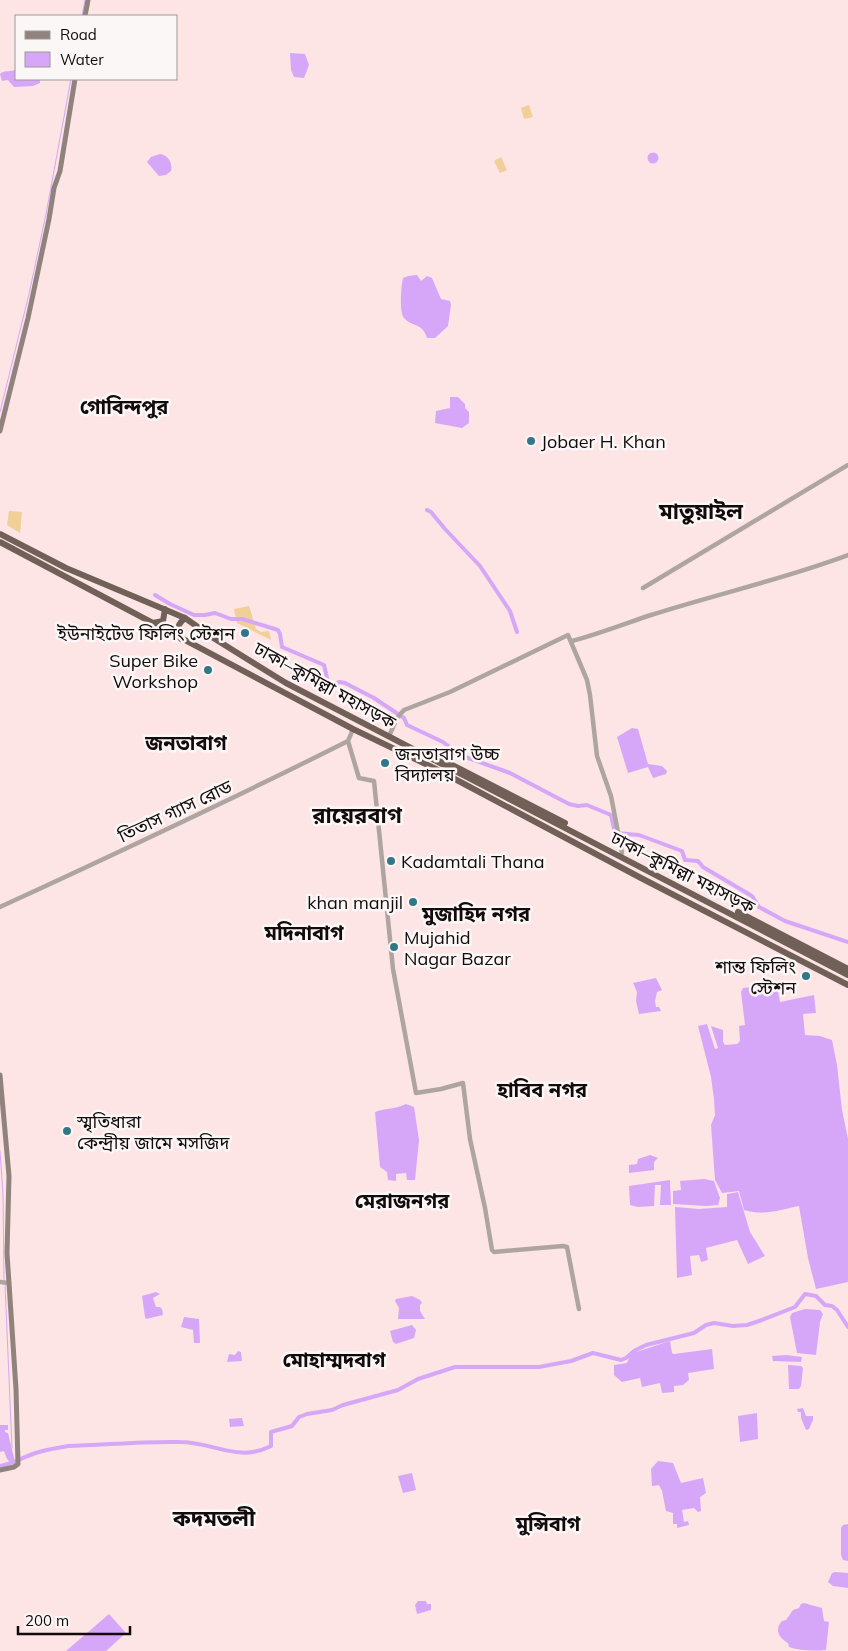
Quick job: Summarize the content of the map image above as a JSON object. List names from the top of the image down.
{
  "streets": {
    "highway": ["ঢাকা–কুমিল্লা মহাসড়ক"],
    "street": ["তিতাস গ্যাস রোড"]
  },
  "districts": [
    "গোবিন্দপুর",
    "মাতুয়াইল",
    "জনতাবাগ",
    "রায়েরবাগ",
    "মুজাহিদ নগর",
    "মদিনাবাগ",
    "হাবিব নগর",
    "মেরাজনগর",
    "মোহাম্মদবাগ",
    "কদমতলী",
    "মুন্সিবাগ"
  ],
  "places": [
    "Jobaer H. Khan",
    "ইউনাইটেড ফিলিং স্টেশন",
    "Super Bike Workshop",
    "জনতাবাগ উচ্চ বিদ্যালয়",
    "Kadamtali Thana",
    "khan manjil",
    "Mujahid Nagar Bazar",
    "শান্ত ফিলিং স্টেশন",
    "স্মৃতিধারা কেন্দ্রীয় জামে মসজিদ"
  ],
  "legend": ["Road", "Water"],
  "scale_bar": "200 m"
}
